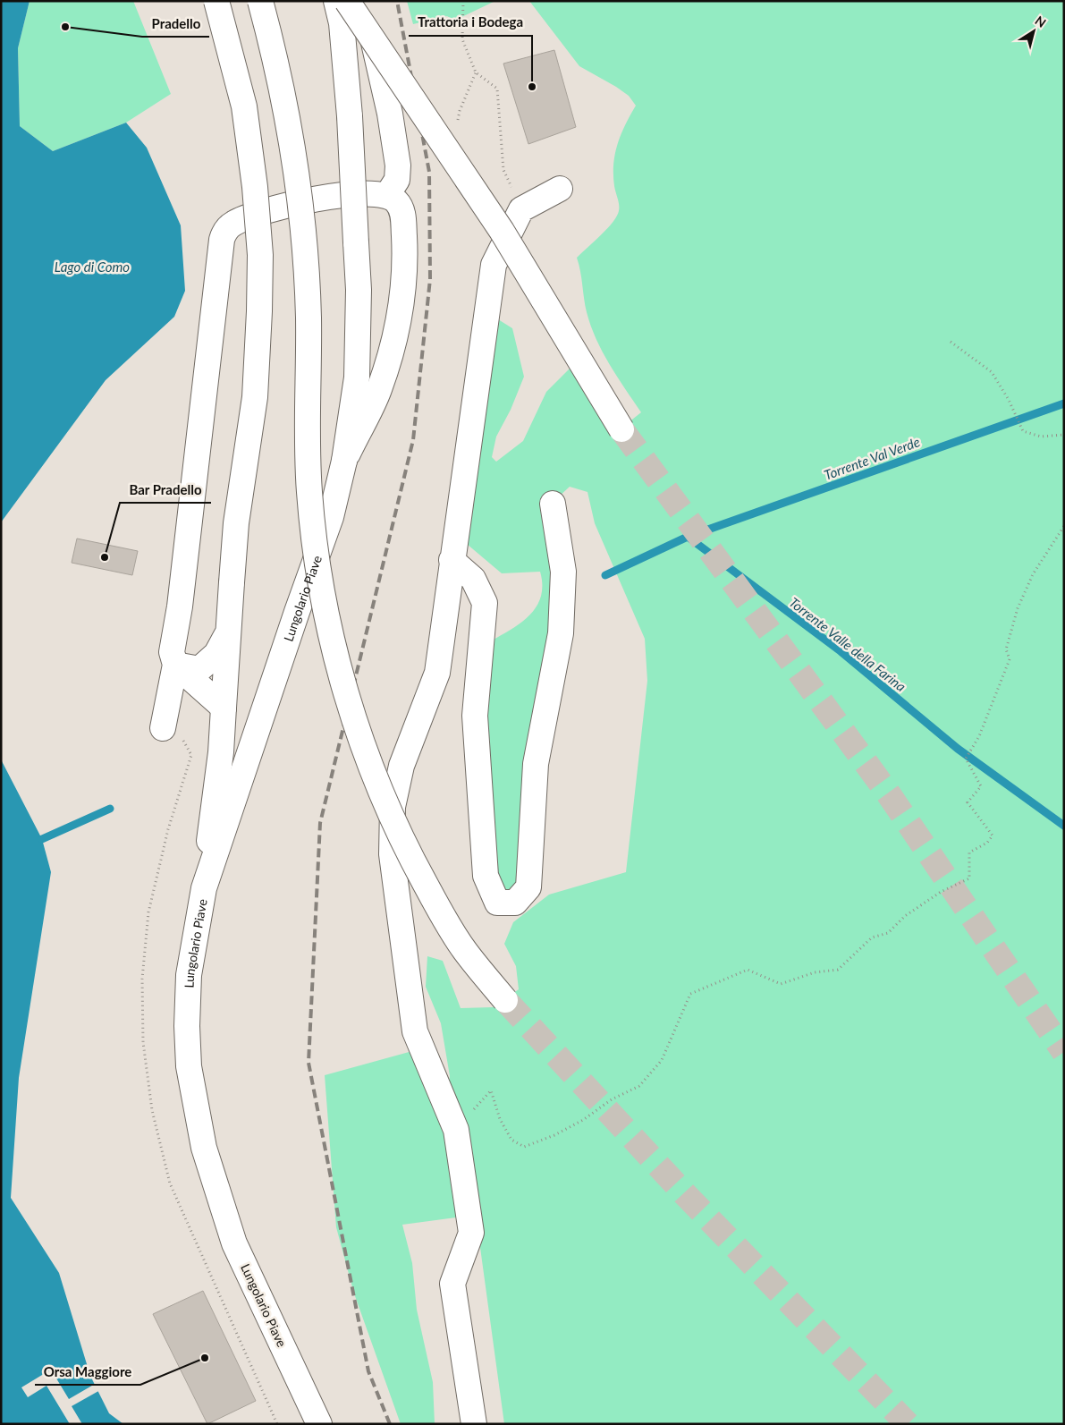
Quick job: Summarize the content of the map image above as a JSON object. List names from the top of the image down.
{
  "streets": {
    "main road": ["Lungolario Piave"]
  },
  "water": ["Lago di Como", "Torrente Val Verde", "Torrente Valle della Farina"],
  "places": [
    "Pradello",
    "Trattoria i Bodega",
    "Bar Pradello",
    "Orsa Maggiore"
  ],
  "north": "top right"
}
